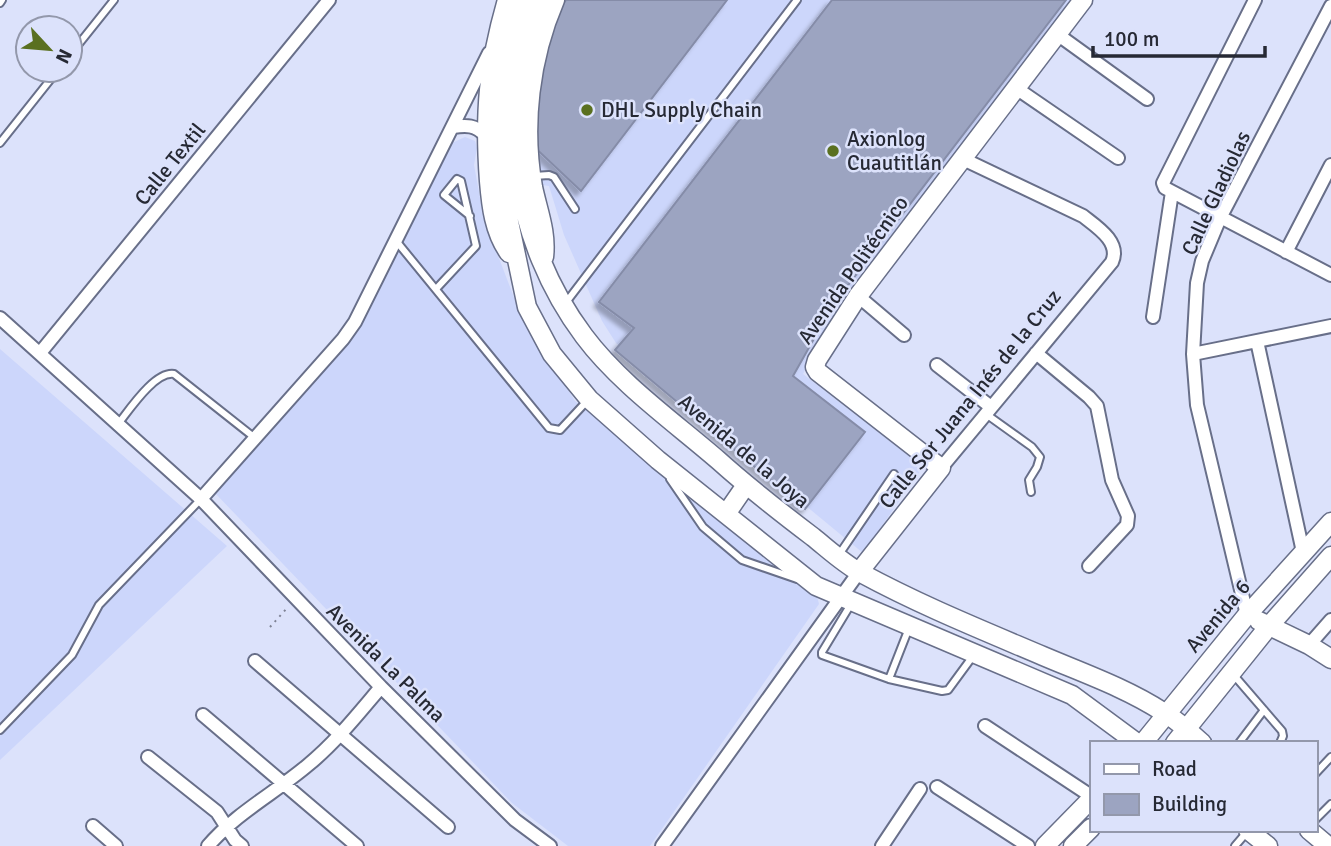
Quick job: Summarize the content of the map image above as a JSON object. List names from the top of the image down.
{
  "streets": {
    "main road": [
      "Avenida Politécnico",
      "Calle Sor Juana Inés de la Cruz",
      "Avenida de la Joya",
      "Avenida 6"
    ],
    "street": ["Calle Textil", "Calle Gladiolas", "Avenida La Palma"]
  },
  "crossings": [
    ["Calle Textil", "Avenida La Palma"],
    ["Calle Gladiolas", "Avenida 6"],
    ["Avenida Politécnico", "Calle Sor Juana Inés de la Cruz"],
    ["Calle Sor Juana Inés de la Cruz", "Avenida de la Joya"],
    ["Avenida de la Joya", "Avenida 6"]
  ],
  "places": ["DHL Supply Chain", "Axionlog Cuautitlán"],
  "legend": ["Road", "Building"],
  "scale_bar": "100 m",
  "north": "bottom right"
}
